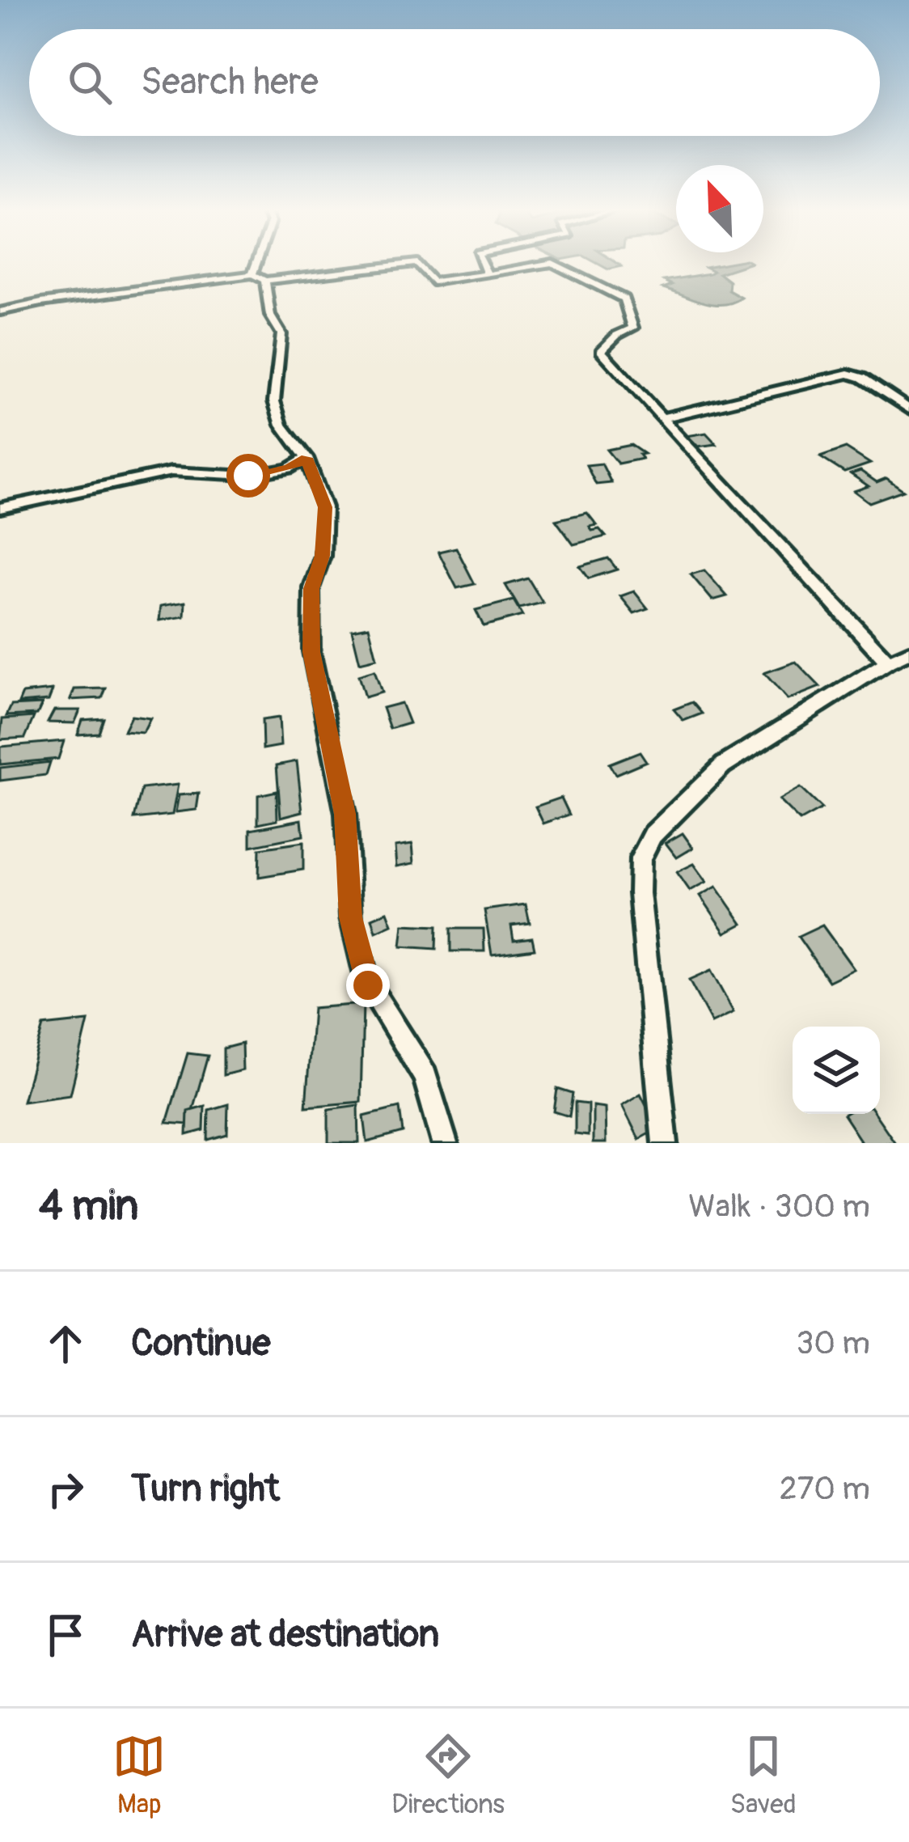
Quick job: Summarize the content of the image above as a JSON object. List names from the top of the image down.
{
  "north": "top left",
  "page": {
    "search": "Search here",
    "heading": ["4 min", "Walk · 300 m"],
    "list": [
      ["Continue", "30 m"],
      ["Turn right", "270 m"],
      "Arrive at destination"
    ],
    "nav": ["Map", "Directions", "Saved"]
  }
}
